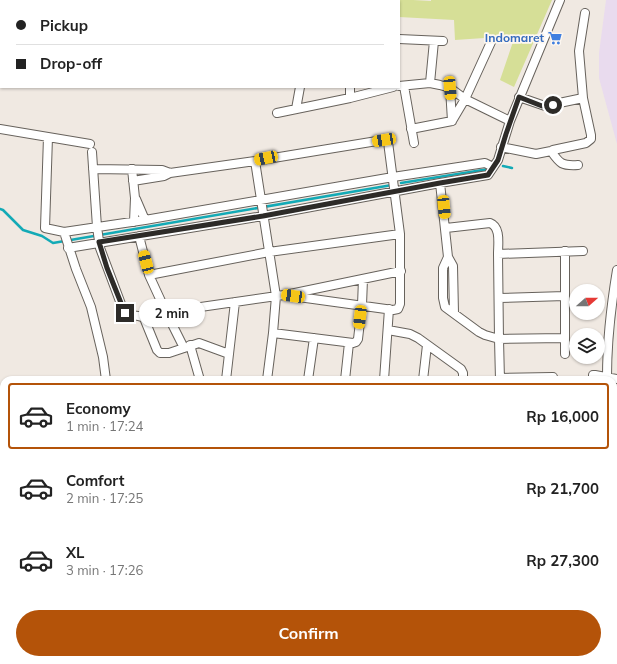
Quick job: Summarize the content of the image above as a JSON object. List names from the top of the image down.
{
  "places": {
    "supermarket": ["Indomaret"]
  },
  "north": "right",
  "page": {
    "banner": ["Pickup", "Drop-off"],
    "bubble": "2 min",
    "list": [
      {
        "name": "Economy",
        "note": "1 min · 17:24",
        "value": "Rp 16,000"
      },
      {
        "name": "Comfort",
        "note": "2 min · 17:25",
        "value": "Rp 21,700"
      },
      {
        "name": "XL",
        "note": "3 min · 17:26",
        "value": "Rp 27,300"
      }
    ],
    "buttons": "Confirm"
  }
}
